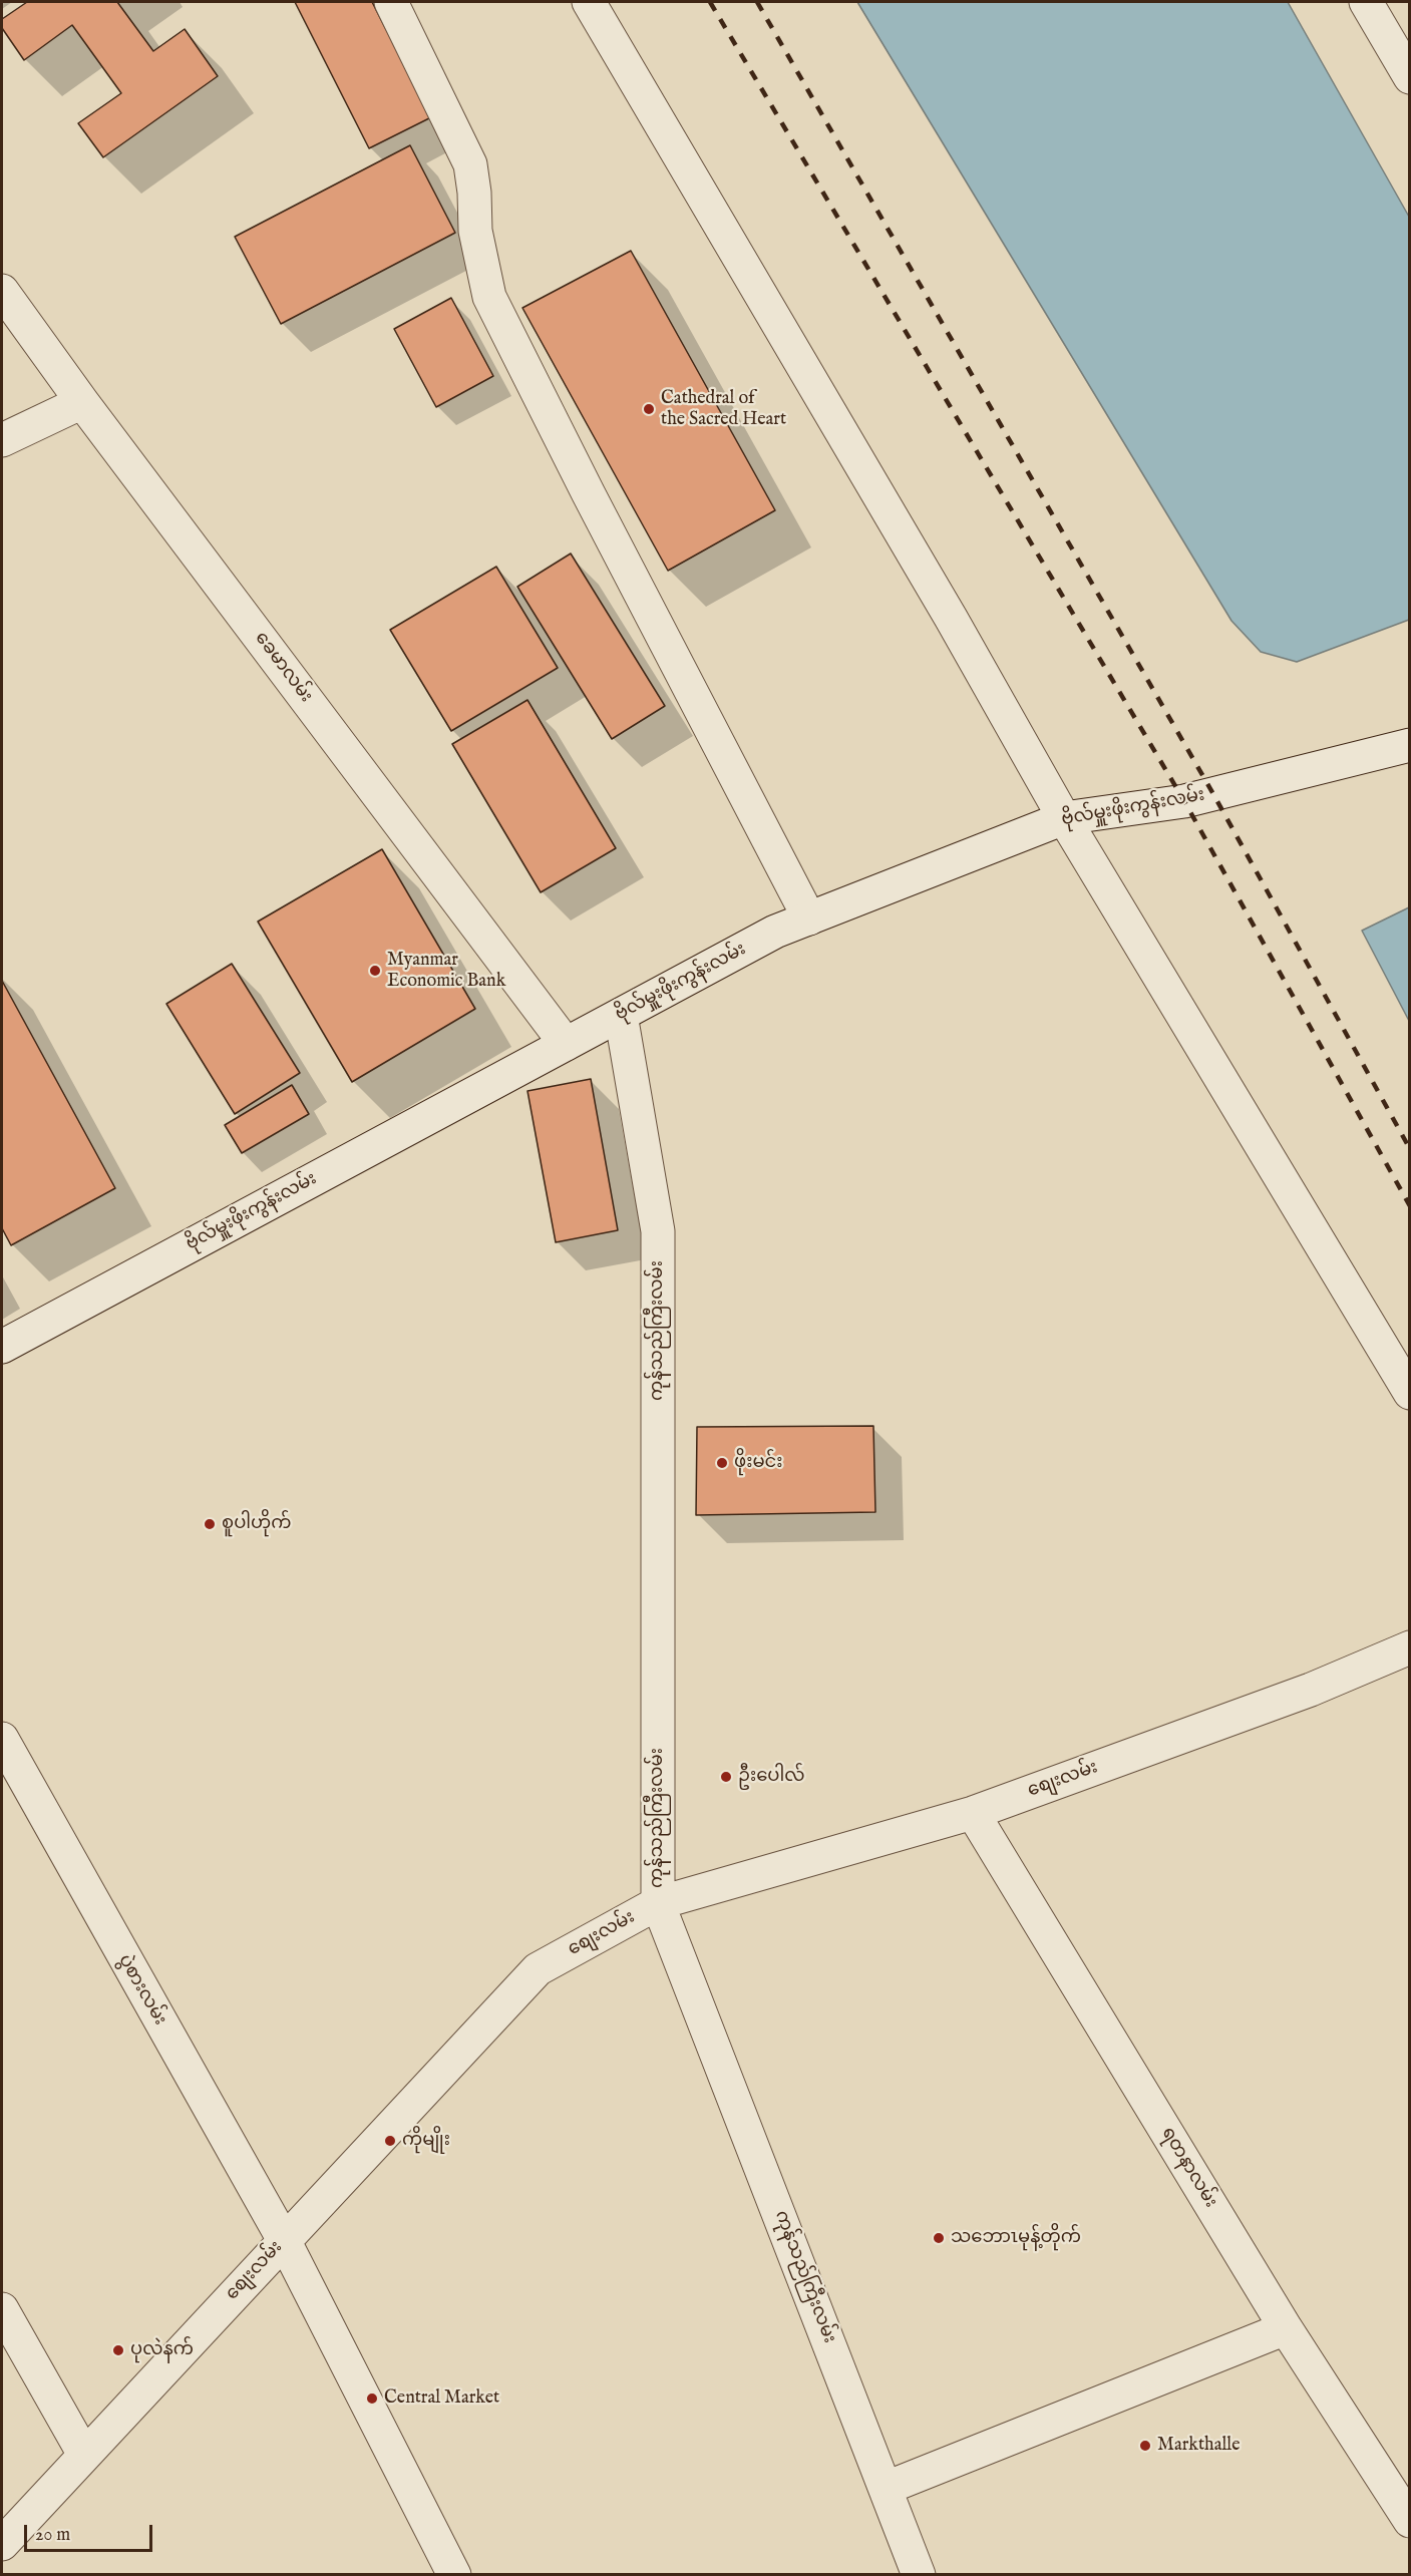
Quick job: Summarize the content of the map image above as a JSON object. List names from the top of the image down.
{
  "streets": {
    "street": [
      "ခေမာလမ်း",
      "ဗိုလ်မှူးဖိုးကွန်းလမ်း",
      "ကုန်သည်ကြီးလမ်း",
      "စျေးလမ်း",
      "ပွဲစားလမ်း",
      "ရတနာလမ်း"
    ]
  },
  "crossings": [
    ["ခေမာလမ်း", "ဗိုလ်မှူးဖိုးကွန်းလမ်း"],
    ["ဗိုလ်မှူးဖိုးကွန်းလမ်း", "ကုန်သည်ကြီးလမ်း"],
    ["ကုန်သည်ကြီးလမ်း", "စျေးလမ်း"],
    ["စျေးလမ်း", "ပွဲစားလမ်း"],
    ["စျေးလမ်း", "ရတနာလမ်း"]
  ],
  "places": [
    "Cathedral of the Sacred Heart",
    "Myanmar Economic Bank",
    "ဖိုးမင်း",
    "စူပါဟိုက်",
    "ဦးပေါလ်",
    "ကိုမျိုး",
    "သဘောၤမုန့်တိုက်",
    "ပုလဲနက်",
    "Central Market",
    "Markthalle"
  ],
  "scale_bar": "20 m"
}
